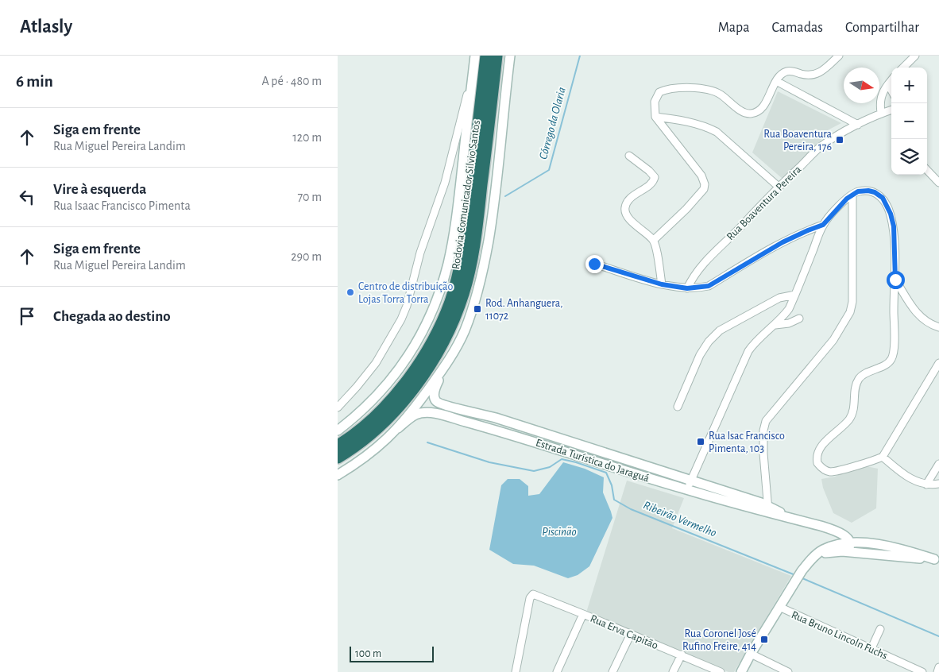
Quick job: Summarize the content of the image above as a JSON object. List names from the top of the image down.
{
  "streets": {
    "highway": ["Rodovia Comunicador Silvio Santos"],
    "main road": ["Estrada Turística do Jaraguá"],
    "street": ["Rua Boaventura Pereira", "Rua Erva Capitão", "Rua Bruno Lincoln Fuchs"]
  },
  "water": ["Córrego da Olaria", "Ribeirão Vermelho", "Piscinão"],
  "places": {
    "transit": [
      "Rua Boaventura Pereira, 176",
      "Rod. Anhanguera, 11072",
      "Rua Isac Francisco Pimenta, 103",
      "Rua Coronel José Rufino Freire, 414"
    ],
    "other": ["Centro de distribuição Lojas Torra Torra"]
  },
  "scale_bar": "100 m",
  "north": "right",
  "page": {
    "header": "Atlasly",
    "nav": ["Mapa", "Camadas", "Compartilhar"],
    "heading": ["6 min", "A pé · 480 m"],
    "map_buttons": ["+", "−"],
    "list": [
      ["Siga em frente", "Rua Miguel Pereira Landim", "120 m"],
      ["Vire à esquerda", "Rua Isaac Francisco Pimenta", "70 m"],
      ["Siga em frente", "Rua Miguel Pereira Landim", "290 m"],
      "Chegada ao destino"
    ],
    "scale": "100 m"
  }
}
